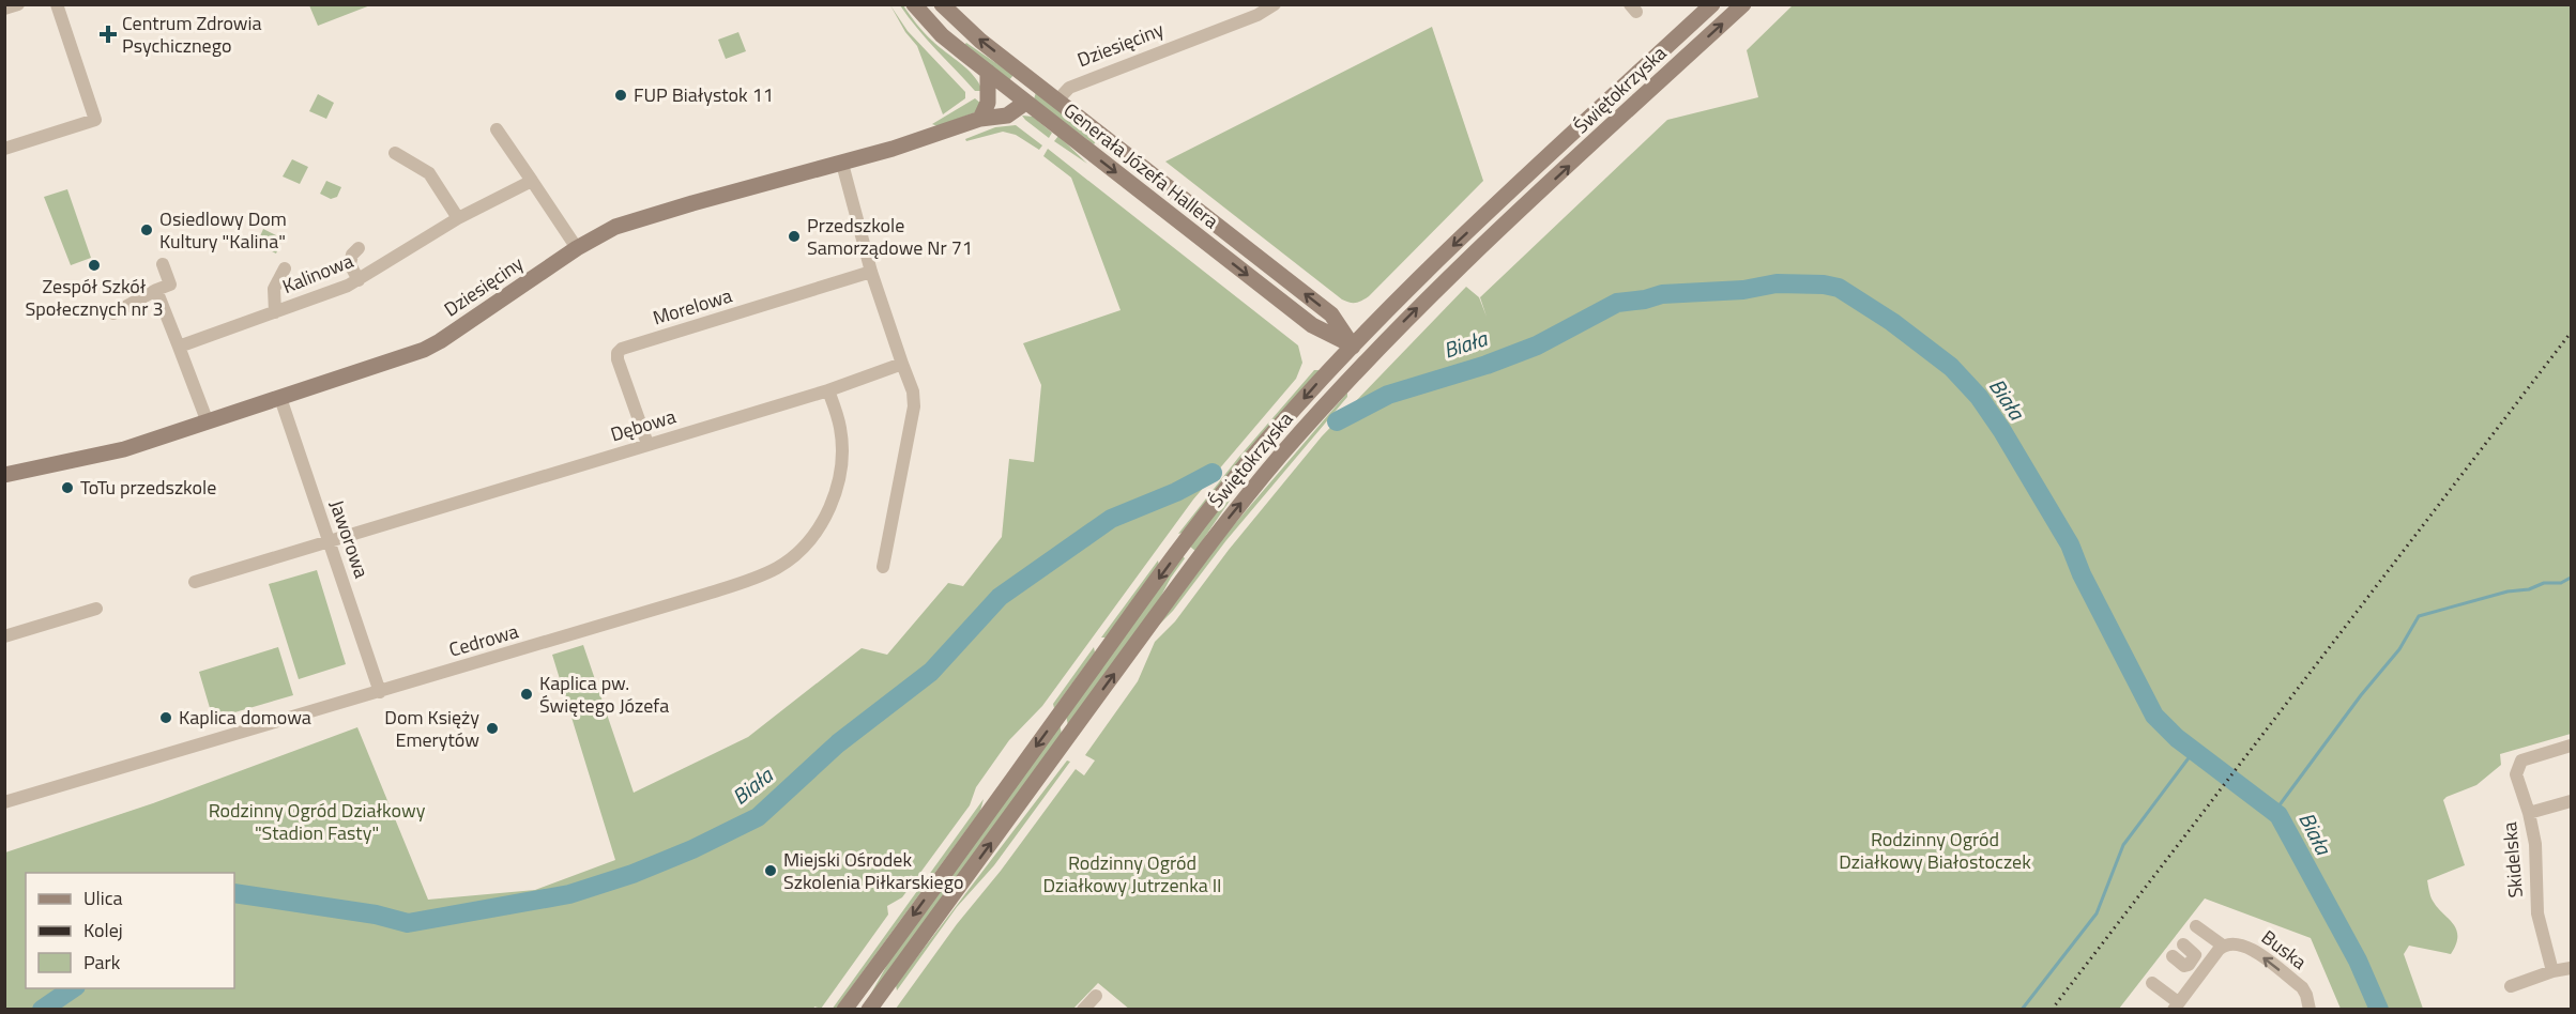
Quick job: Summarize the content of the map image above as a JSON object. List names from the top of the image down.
{
  "streets": {
    "main road": ["Dziesięciny", "Świętokrzyska", "Generała Józefa Hallera"],
    "street": [
      "Kalinowa",
      "Morelowa",
      "Dębowa",
      "Jaworowa",
      "Cedrowa",
      "Skidelska",
      "Buska"
    ]
  },
  "crossings": [
    ["Dziesięciny", "Generała Józefa Hallera"],
    ["Dziesięciny", "Jaworowa"],
    ["Świętokrzyska", "Generała Józefa Hallera"],
    ["Morelowa", "Dębowa"],
    ["Dębowa", "Jaworowa"],
    ["Dębowa", "Cedrowa"],
    ["Jaworowa", "Cedrowa"]
  ],
  "one_way": ["Buska"],
  "water": ["Biała"],
  "parks": ["Rodzinny Ogród Działkowy \"Stadion Fasty\"", "Rodzinny Ogród Działkowy Białostoczek", "Rodzinny Ogród Działkowy Jutrzenka II"],
  "places": {
    "health": ["Centrum Zdrowia Psychicznego"],
    "other": [
      "FUP Białystok 11",
      "Osiedlowy Dom Kultury \"Kalina\"",
      "Przedszkole Samorządowe Nr 71",
      "Zespół Szkół Społecznych nr 3",
      "ToTu przedszkole",
      "Kaplica pw. Świętego Józefa",
      "Kaplica domowa",
      "Dom Księży Emerytów",
      "Miejski Ośrodek Szkolenia Piłkarskiego"
    ]
  },
  "legend": ["Ulica", "Kolej", "Park"]
}
